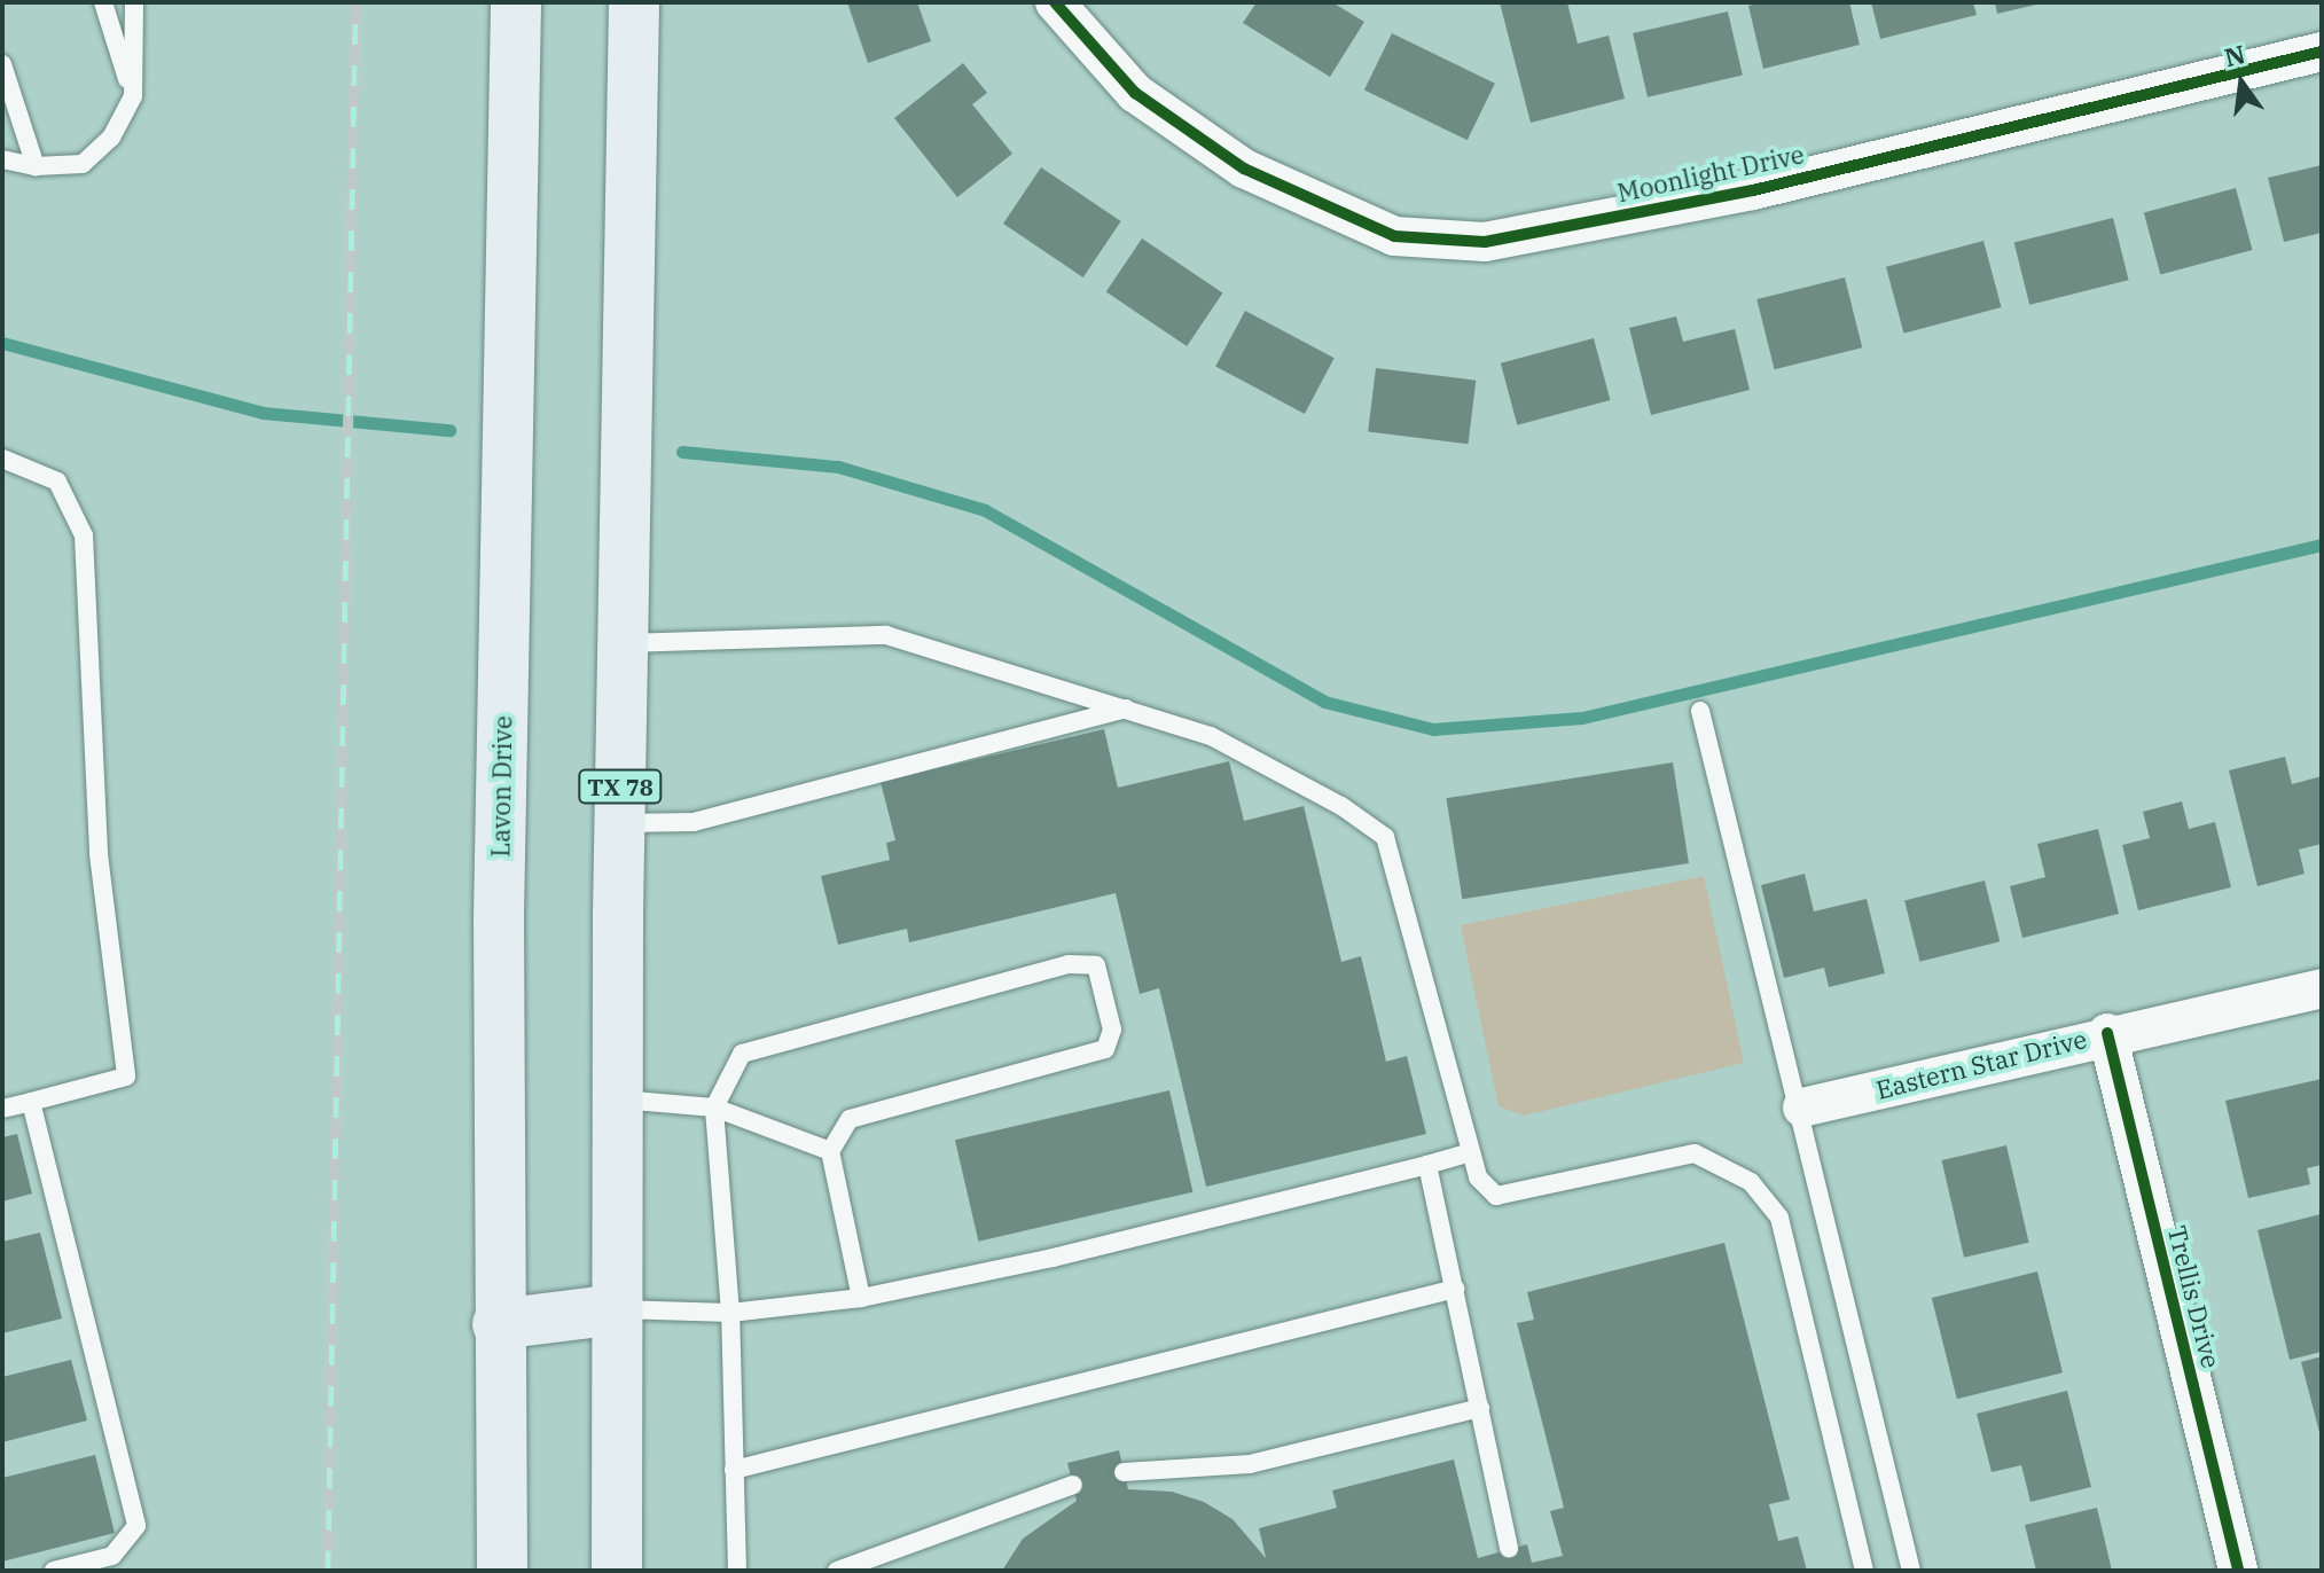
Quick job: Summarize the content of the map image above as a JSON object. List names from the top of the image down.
{
  "streets": {
    "main road": ["Lavon Drive", "TX 78"],
    "street": ["Moonlight Drive", "Eastern Star Drive", "Trellis Drive"]
  },
  "crossings": [
    ["Eastern Star Drive", "Trellis Drive"]
  ],
  "north": "top"
}
